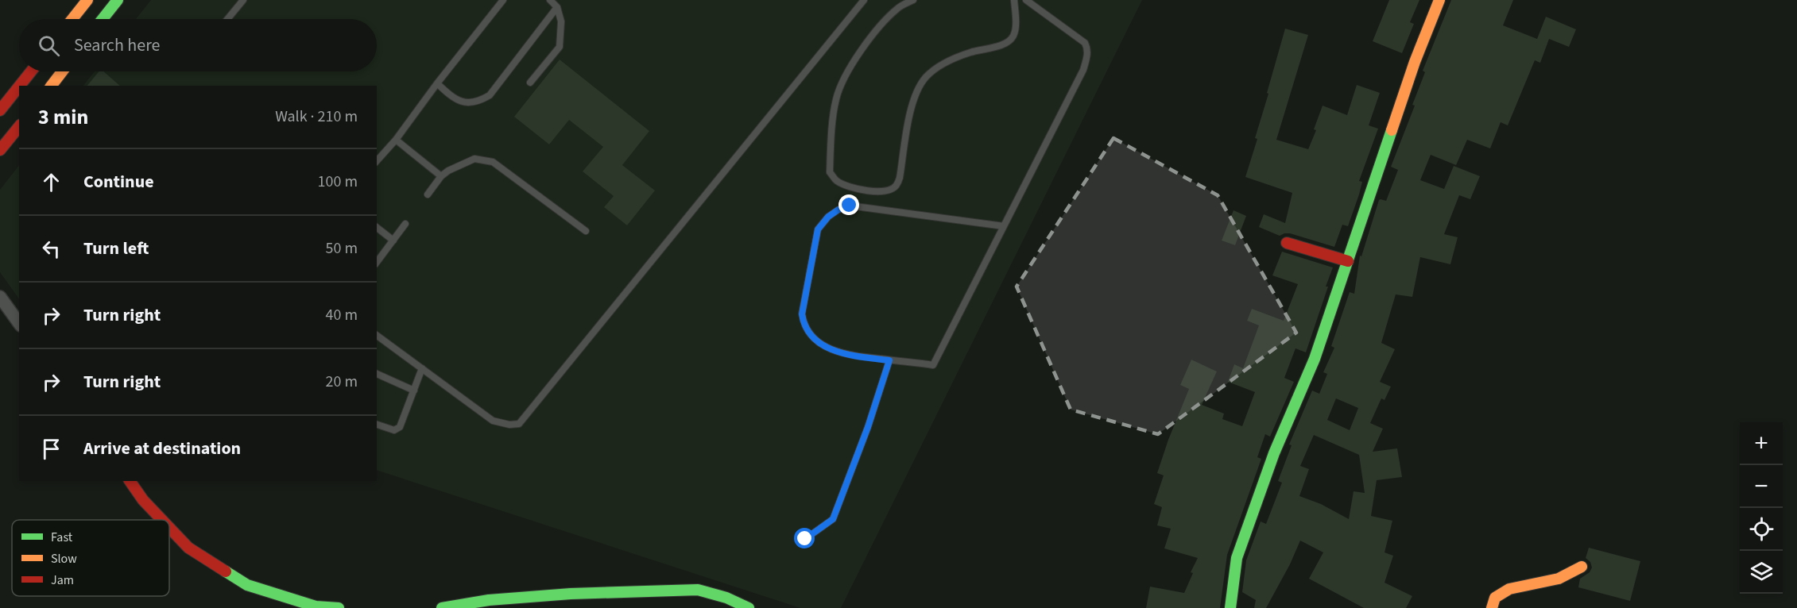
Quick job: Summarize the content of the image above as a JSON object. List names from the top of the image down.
{
  "legend": ["Fast", "Slow", "Jam"],
  "page": {
    "search": "Search here",
    "heading": ["3 min", "Walk · 210 m"],
    "list": [
      ["Continue", "100 m"],
      ["Turn left", "50 m"],
      ["Turn right", "40 m"],
      ["Turn right", "20 m"],
      "Arrive at destination"
    ],
    "map_buttons": ["+", "−"]
  }
}
